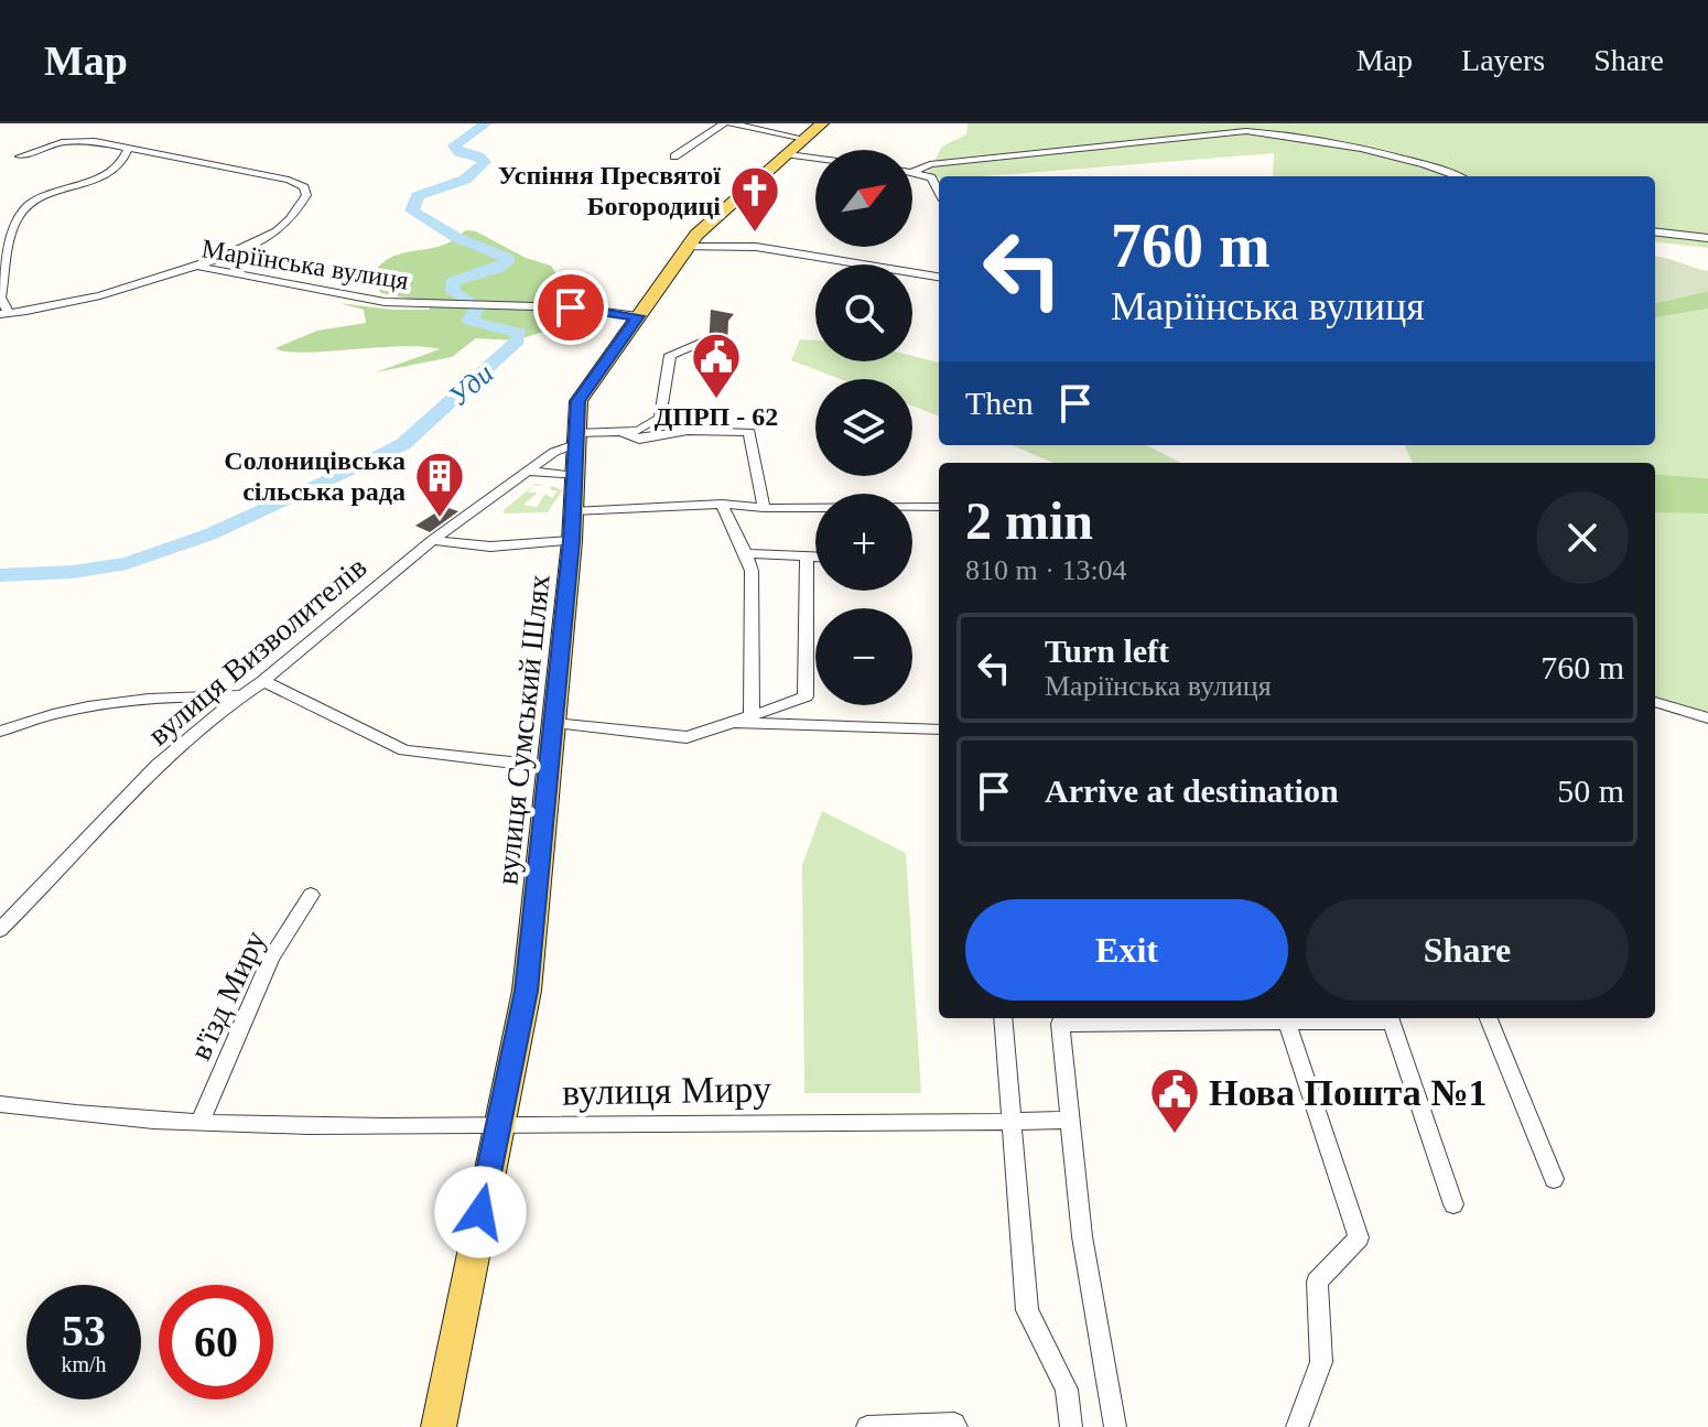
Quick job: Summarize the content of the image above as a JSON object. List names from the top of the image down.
{
  "streets": {
    "main road": ["вулиця Сумський Шлях"],
    "street": [
      "Маріїнська вулиця",
      "вулиця Визволителів",
      "в'їзд Миру",
      "вулиця Миру"
    ]
  },
  "crossings": [
    ["Маріїнська вулиця", "вулиця Сумський Шлях"],
    ["вулиця Визволителів", "вулиця Сумський Шлях"],
    ["вулиця Сумський Шлях", "вулиця Миру"],
    ["в'їзд Миру", "вулиця Миру"]
  ],
  "water": ["Уди"],
  "places": {
    "church": ["Успіння Пресвятої Богородиці"],
    "public building": ["ДПРП - 62", "Нова Пошта №1"],
    "building": ["Солоницівська сільська рада"]
  },
  "north": "top right",
  "page": {
    "header": "Map",
    "nav": ["Map", "Layers", "Share"],
    "map_buttons": ["+", "−"],
    "turn": ["760 m", "Маріїнська вулиця"],
    "then": "Then",
    "heading": ["2 min", "810 m · 13:04"],
    "list": [
      {
        "name": "Turn left",
        "note": "Маріїнська вулиця",
        "value": "760 m"
      },
      {
        "name": "Arrive at destination",
        "value": "50 m"
      }
    ],
    "buttons": ["Exit", "Share"],
    "speed": "53 km/h",
    "limit": "60"
  }
}
